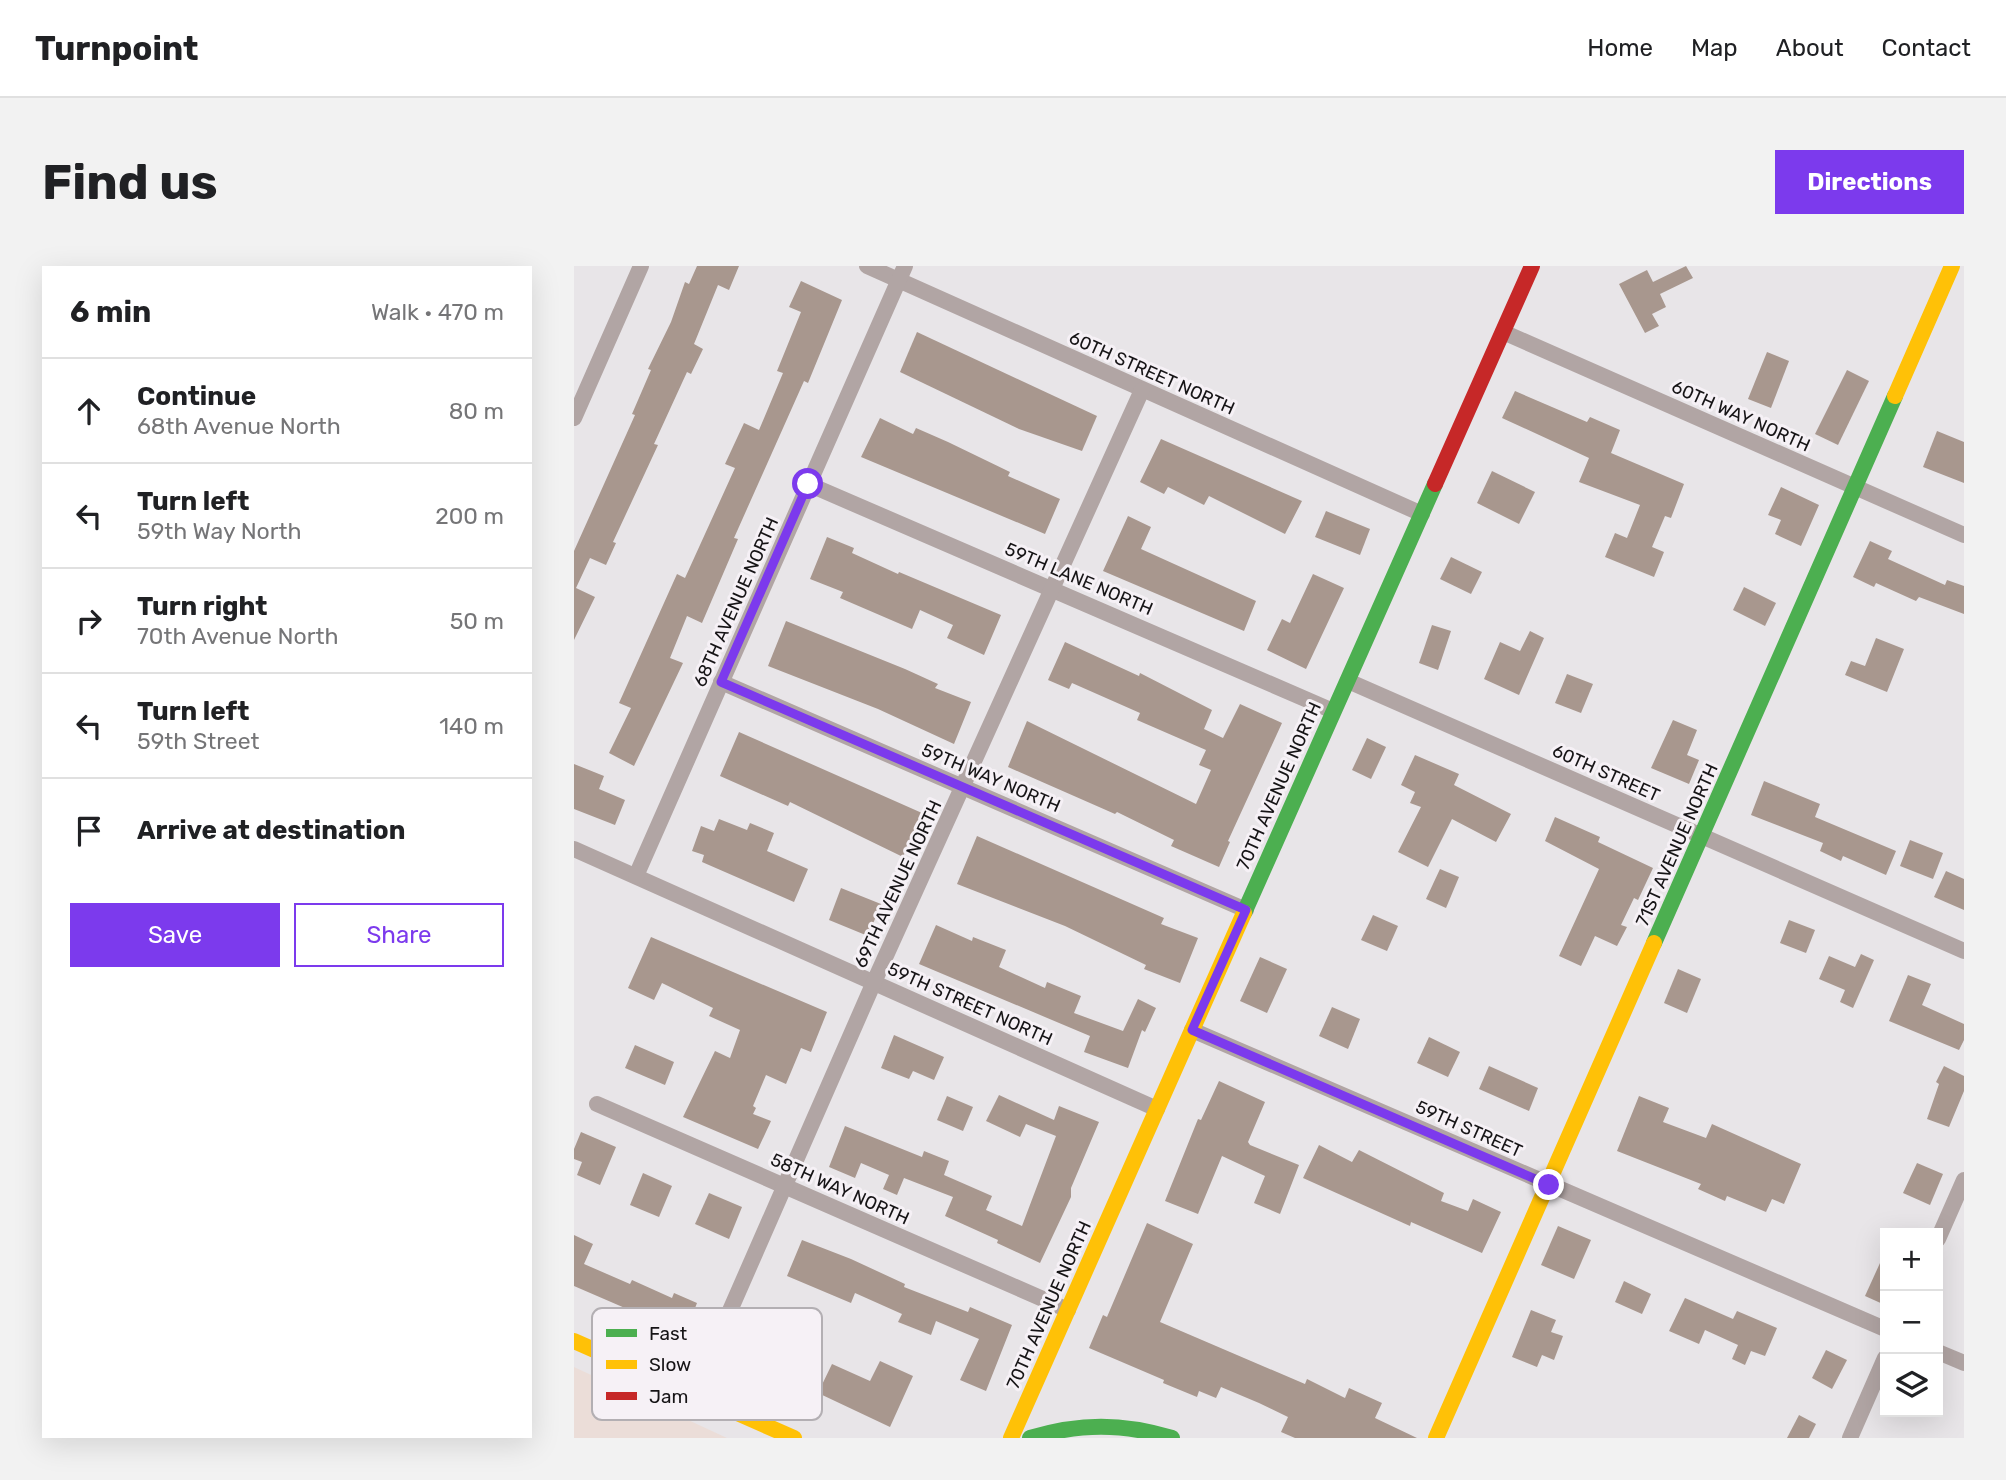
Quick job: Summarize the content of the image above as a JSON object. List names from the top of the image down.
{
  "streets": {
    "street": [
      "60TH STREET NORTH",
      "60TH WAY NORTH",
      "59TH LANE NORTH",
      "68TH AVENUE NORTH",
      "60TH STREET",
      "59TH WAY NORTH",
      "70TH AVENUE NORTH",
      "71ST AVENUE NORTH",
      "69TH AVENUE NORTH",
      "59TH STREET NORTH",
      "59TH STREET",
      "58TH WAY NORTH"
    ]
  },
  "crossings": [
    ["60TH STREET NORTH", "68TH AVENUE NORTH"],
    ["60TH STREET NORTH", "70TH AVENUE NORTH"],
    ["60TH STREET NORTH", "69TH AVENUE NORTH"],
    ["60TH WAY NORTH", "70TH AVENUE NORTH"],
    ["60TH WAY NORTH", "71ST AVENUE NORTH"],
    ["59TH LANE NORTH", "68TH AVENUE NORTH"],
    ["59TH LANE NORTH", "70TH AVENUE NORTH"],
    ["59TH LANE NORTH", "69TH AVENUE NORTH"],
    ["68TH AVENUE NORTH", "59TH WAY NORTH"],
    ["68TH AVENUE NORTH", "59TH STREET NORTH"],
    ["60TH STREET", "70TH AVENUE NORTH"],
    ["60TH STREET", "71ST AVENUE NORTH"],
    ["59TH WAY NORTH", "70TH AVENUE NORTH"],
    ["59TH WAY NORTH", "69TH AVENUE NORTH"],
    ["70TH AVENUE NORTH", "59TH STREET NORTH"],
    ["70TH AVENUE NORTH", "59TH STREET"],
    ["70TH AVENUE NORTH", "58TH WAY NORTH"],
    ["71ST AVENUE NORTH", "59TH STREET"],
    ["69TH AVENUE NORTH", "59TH STREET NORTH"],
    ["69TH AVENUE NORTH", "58TH WAY NORTH"]
  ],
  "legend": ["Fast", "Slow", "Jam"],
  "page": {
    "header": "Turnpoint",
    "nav": [
      "Home",
      "Map",
      "About",
      "Contact"
    ],
    "buttons": [
      "Directions",
      ["Save", "Share"]
    ],
    "title": "Find us",
    "heading": ["6 min", "Walk · 470 m"],
    "list": [
      ["Continue", "68th Avenue North", "80 m"],
      ["Turn left", "59th Way North", "200 m"],
      ["Turn right", "70th Avenue North", "50 m"],
      ["Turn left", "59th Street", "140 m"],
      "Arrive at destination"
    ],
    "map_buttons": ["+", "−"]
  }
}
